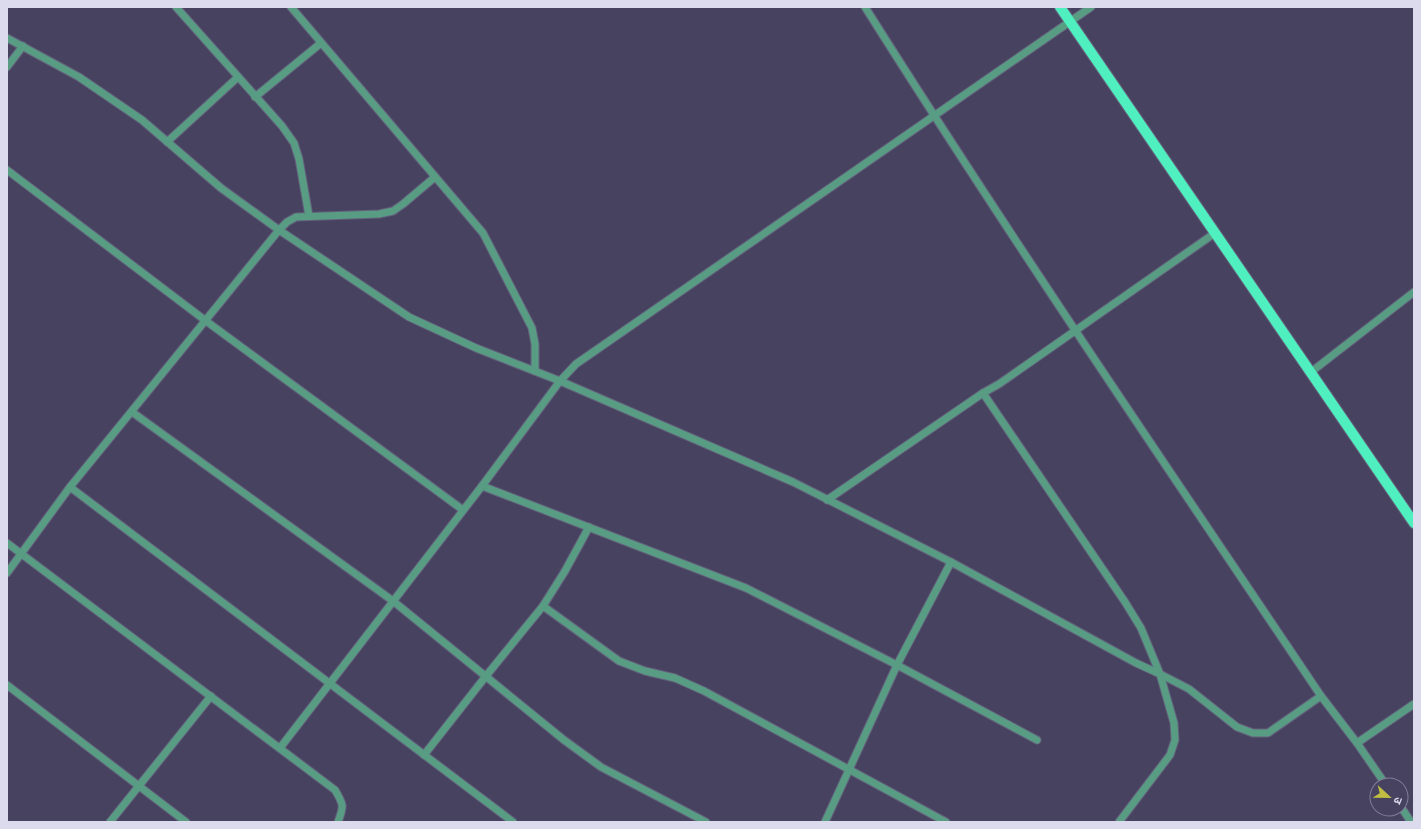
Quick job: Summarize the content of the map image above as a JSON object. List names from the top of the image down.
{
  "north": "right"
}
